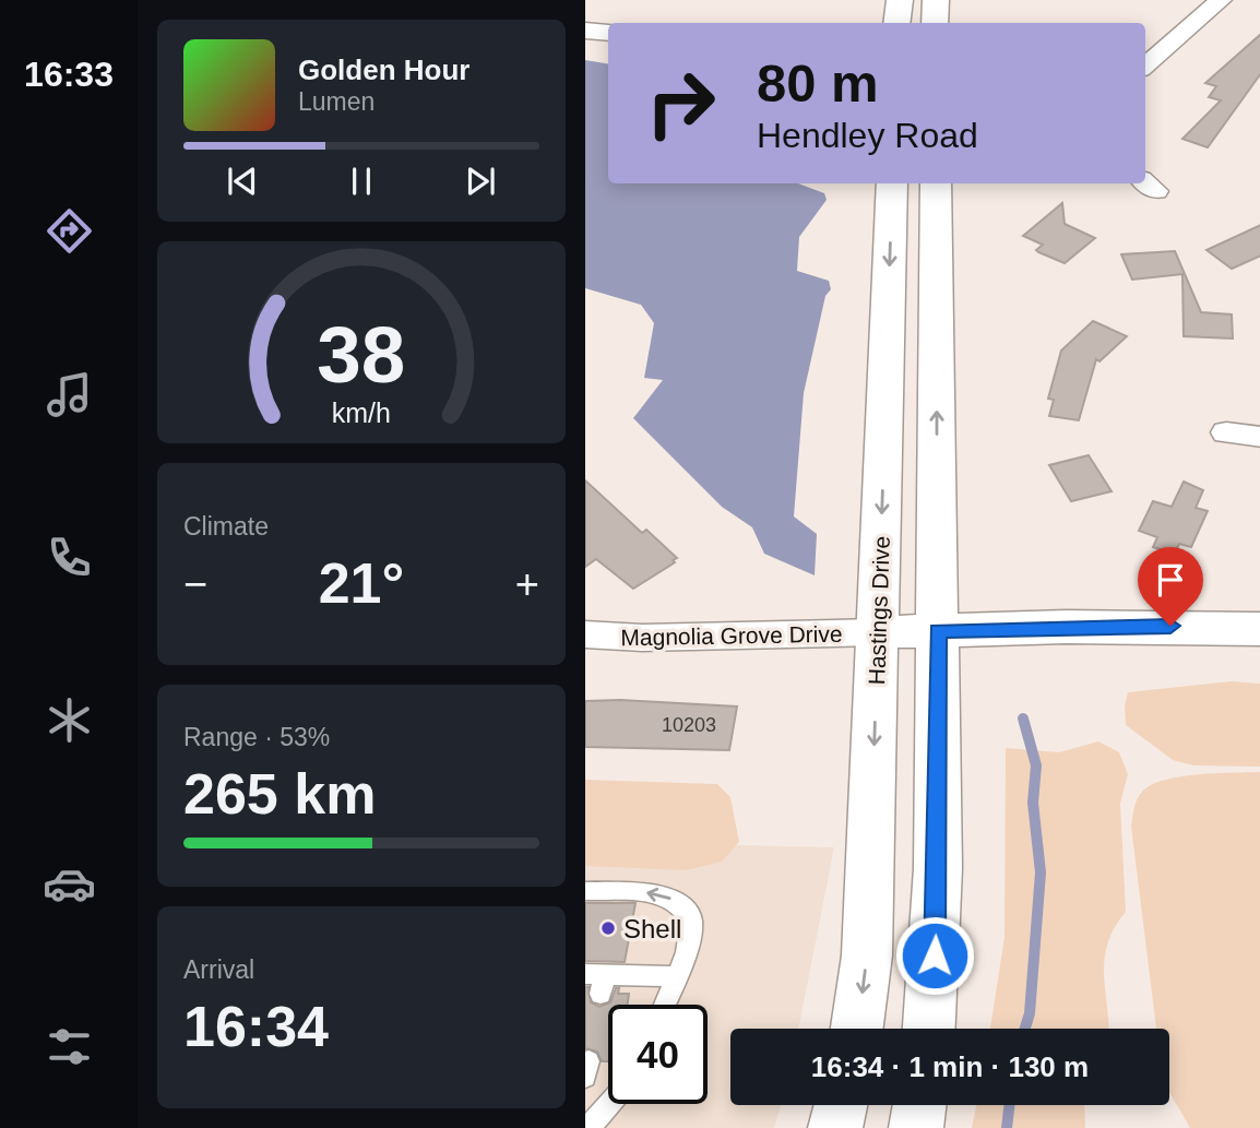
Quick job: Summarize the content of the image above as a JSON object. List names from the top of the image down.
{
  "streets": {
    "street": ["Hastings Drive", "Magnolia Grove Drive"]
  },
  "crossings": [
    ["Hastings Drive", "Magnolia Grove Drive"]
  ],
  "places": ["Shell"],
  "house_numbers": ["10203"],
  "page": {
    "tabs": "16:33",
    "turn": ["80 m", "Hendley Road"],
    "song": ["Golden Hour", "Lumen"],
    "tile": [
      "Climate",
      ["Range · 53%", "265 km"],
      ["Arrival", "16:34"]
    ],
    "heat": ["−", "21°", "+"],
    "limit": "40",
    "trip": "16:34 · 1 min · 130 m",
    "gauge": ["38", "km/h"]
  }
}
